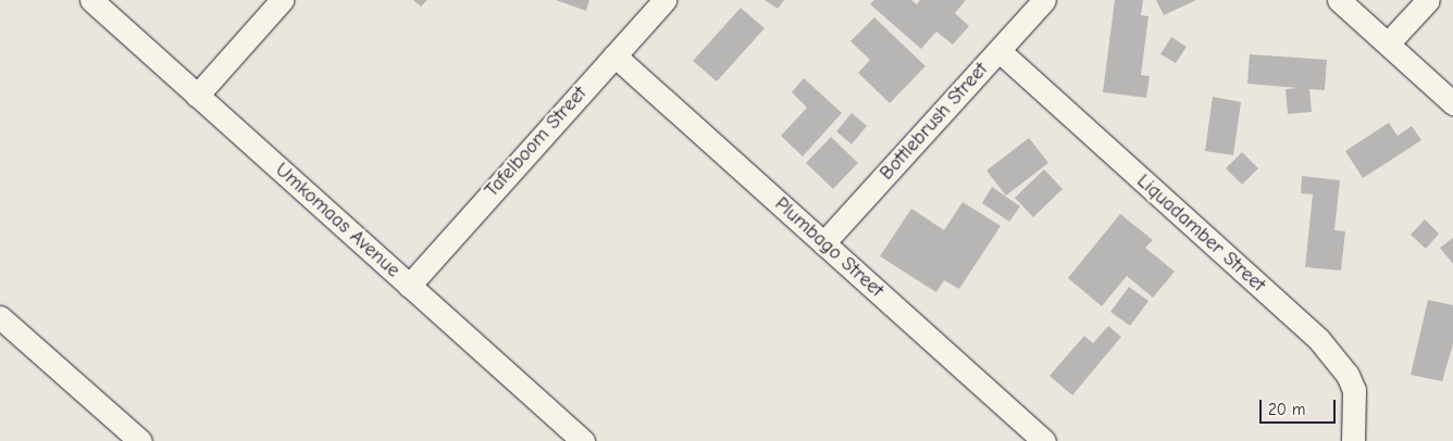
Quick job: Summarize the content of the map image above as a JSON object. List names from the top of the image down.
{
  "streets": {
    "street": [
      "Bottlebrush Street",
      "Tafelboom Street",
      "Umkomaas Avenue",
      "Liquadamber Street",
      "Plumbago Street"
    ]
  },
  "crossings": [
    ["Bottlebrush Street", "Liquadamber Street"],
    ["Bottlebrush Street", "Plumbago Street"],
    ["Tafelboom Street", "Umkomaas Avenue"],
    ["Tafelboom Street", "Plumbago Street"]
  ],
  "scale_bar": "20 m"
}
